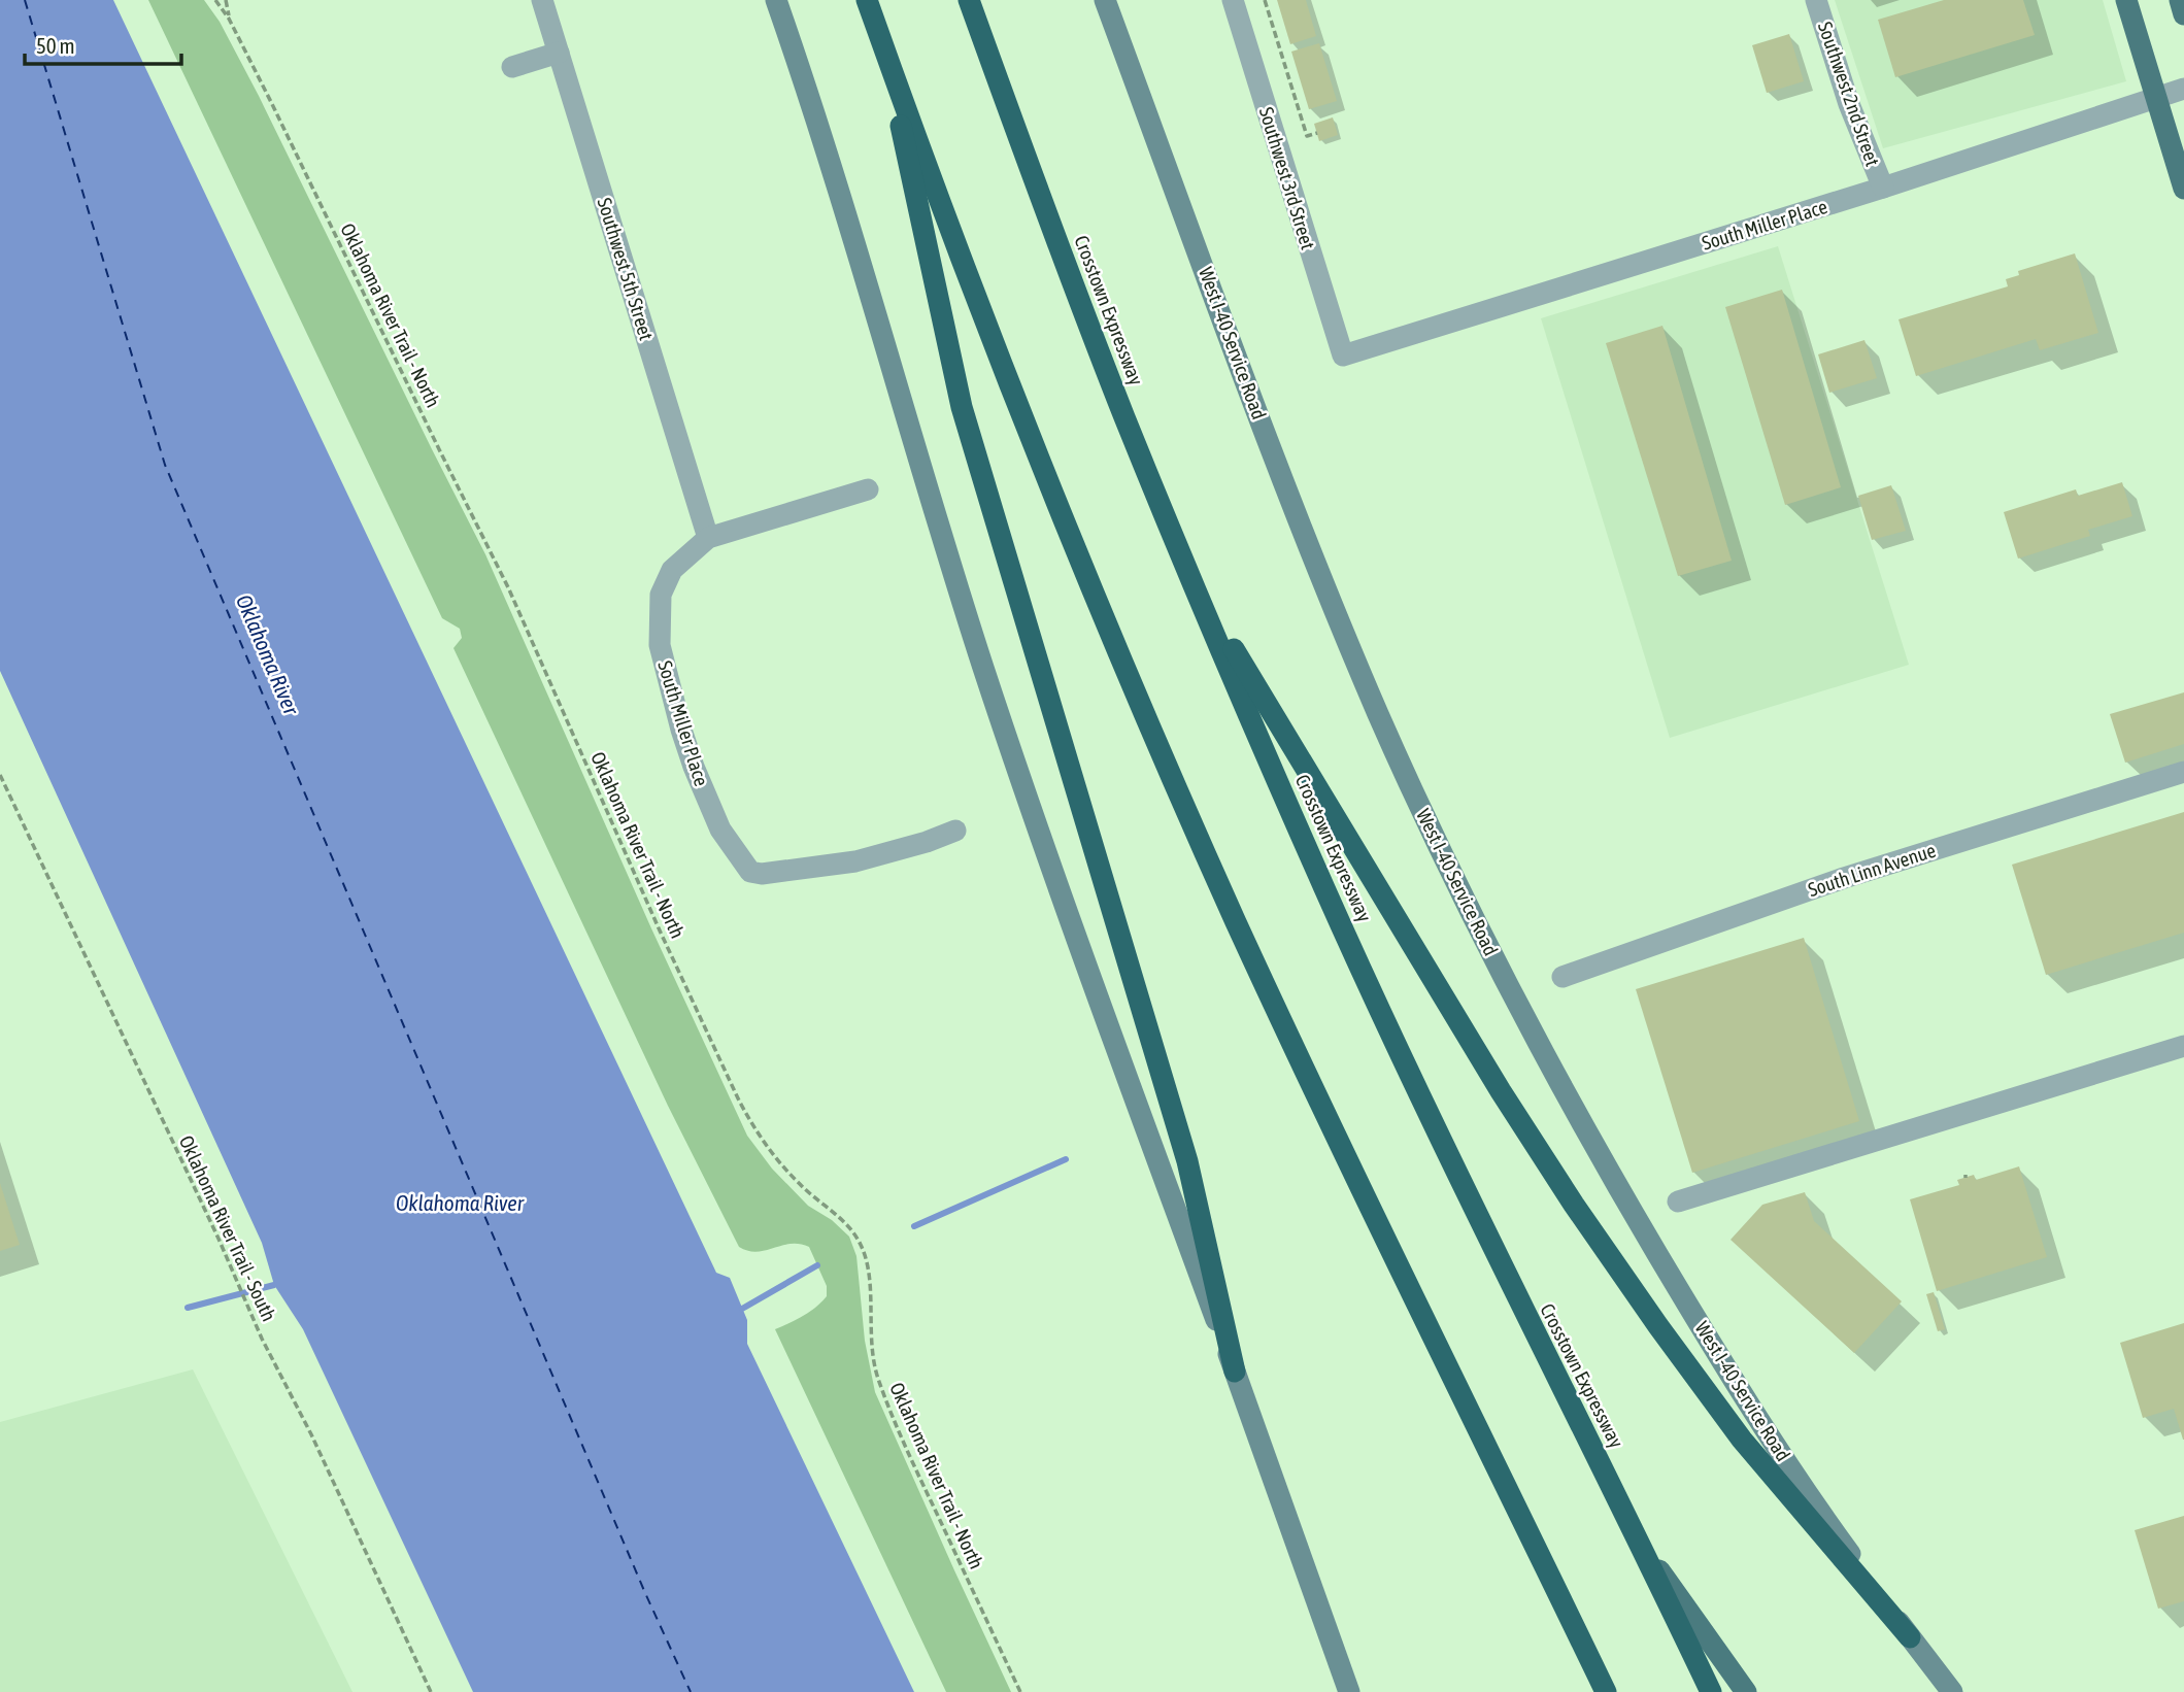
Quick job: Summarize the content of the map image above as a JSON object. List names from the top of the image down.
{
  "streets": {
    "highway": ["Crosstown Expressway"],
    "main road": ["West I-40 Service Road"],
    "street": [
      "Southwest 2nd Street",
      "Southwest 3rd Street",
      "South Miller Place",
      "Southwest 5th Street",
      "South Linn Avenue"
    ],
    "path": ["Oklahoma River Trail - North", "Oklahoma River Trail - South"]
  },
  "crossings": [
    ["Southwest 2nd Street", "South Miller Place"],
    ["Southwest 3rd Street", "South Miller Place"],
    ["South Miller Place", "Southwest 5th Street"]
  ],
  "water": ["Oklahoma River"],
  "scale_bar": "50 m"
}
